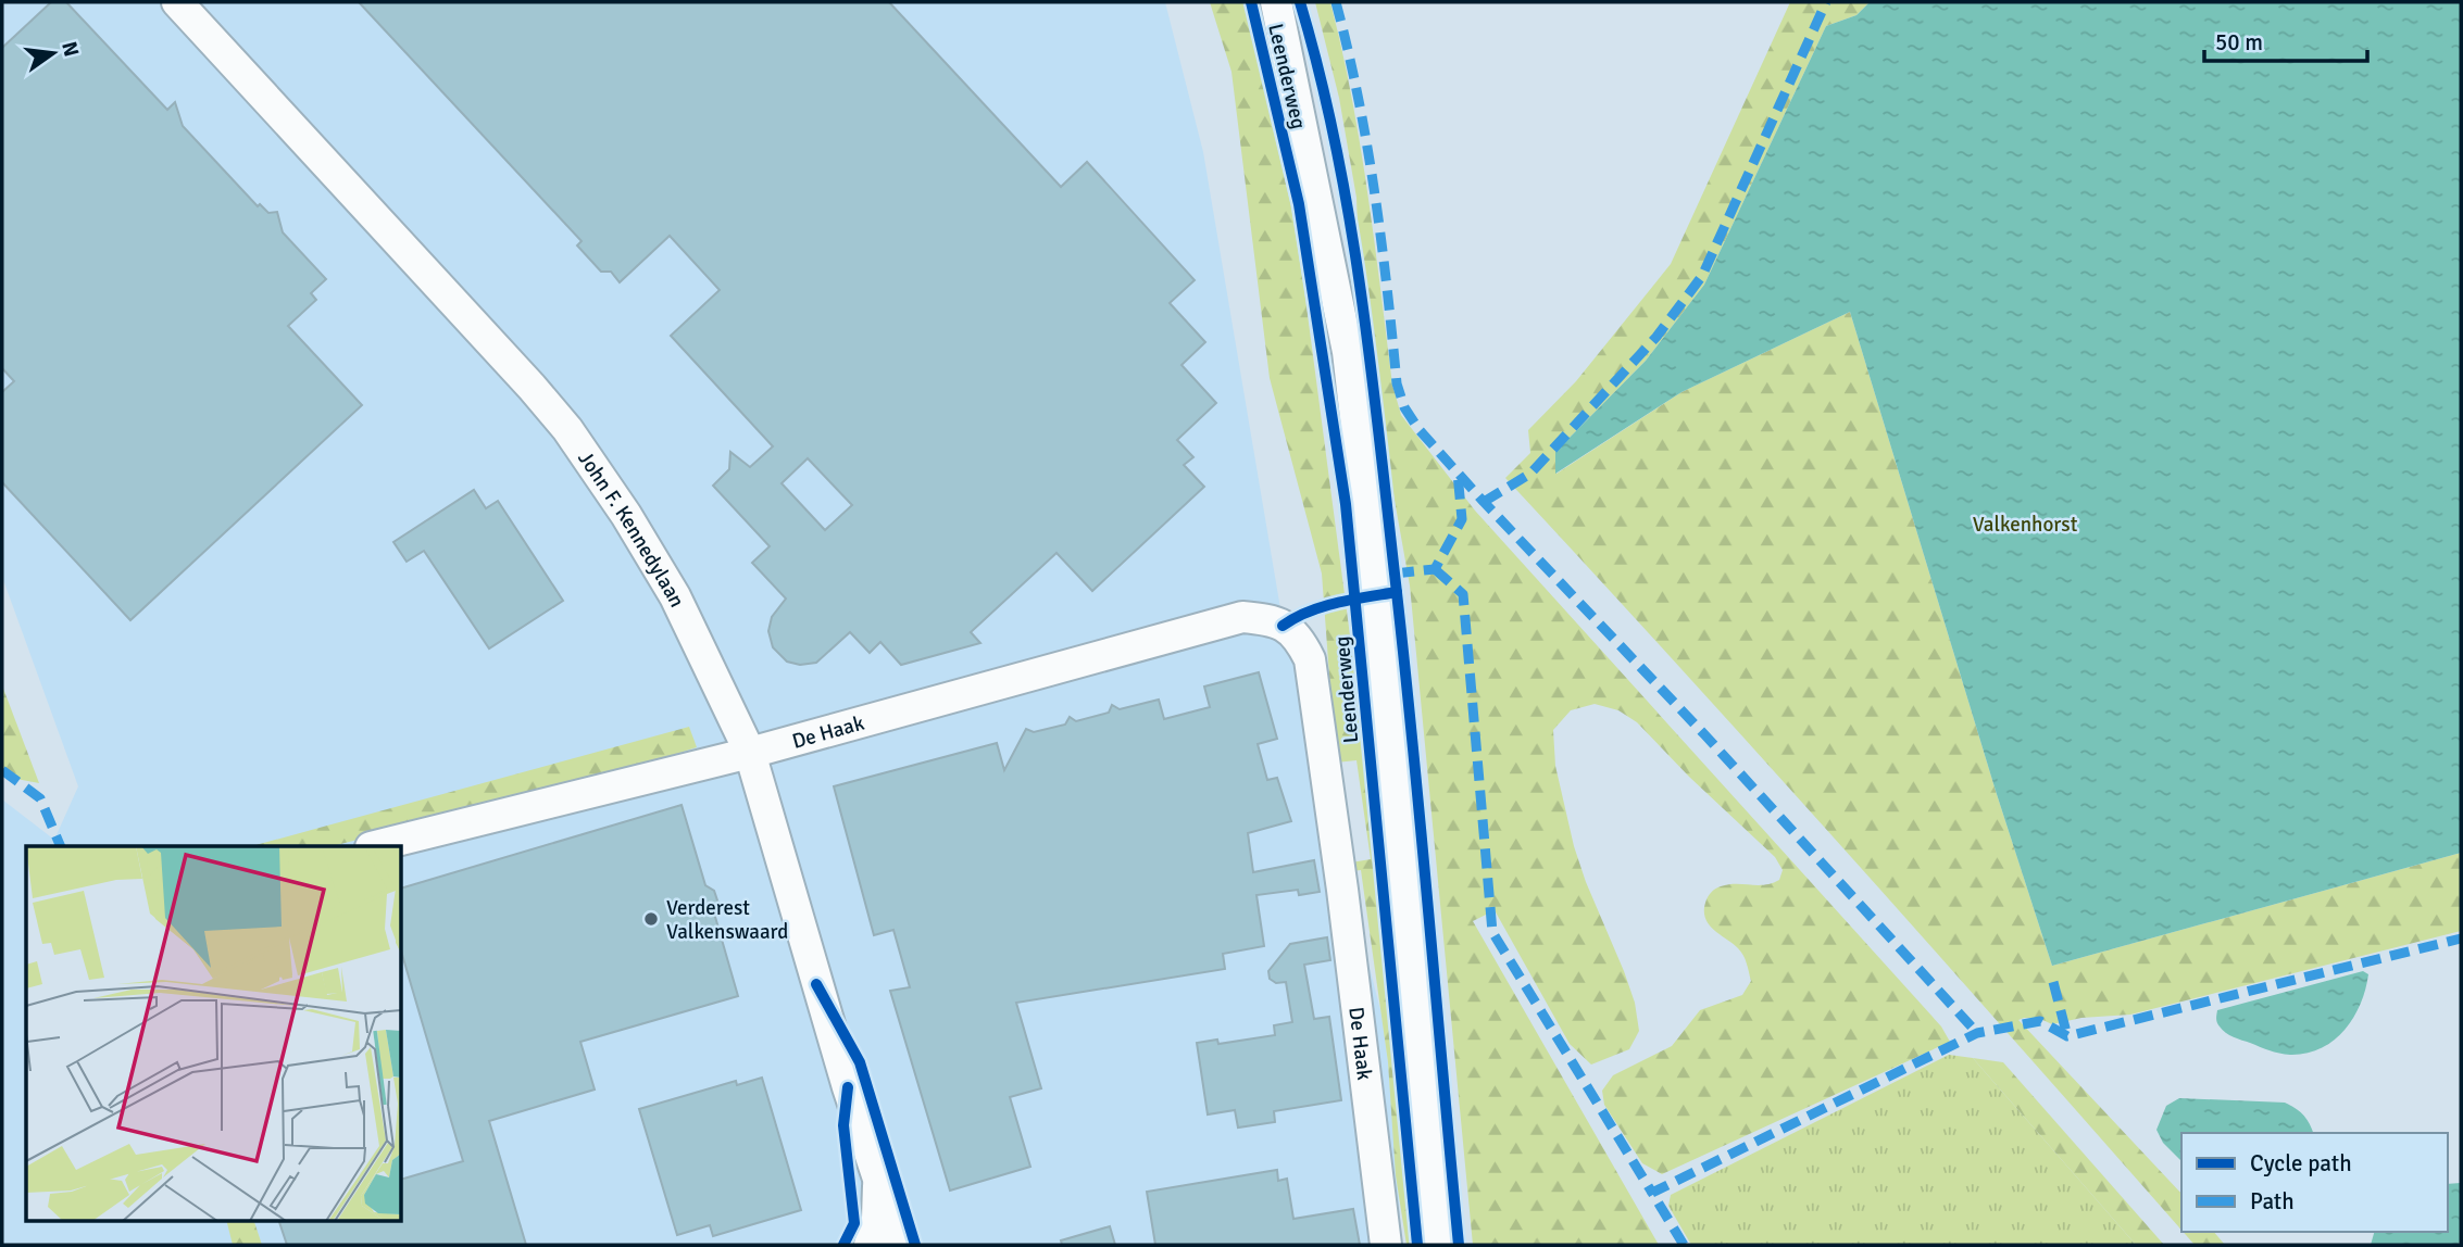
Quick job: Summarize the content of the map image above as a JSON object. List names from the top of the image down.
{
  "streets": {
    "street": ["Leenderweg", "John F. Kennedylaan", "De Haak"]
  },
  "crossings": [
    ["John F. Kennedylaan", "De Haak"]
  ],
  "parks": ["Valkenhorst"],
  "places": ["Verderest Valkenswaard"],
  "legend": ["Cycle path", "Path"],
  "scale_bar": "50 m",
  "north": "right"
}
